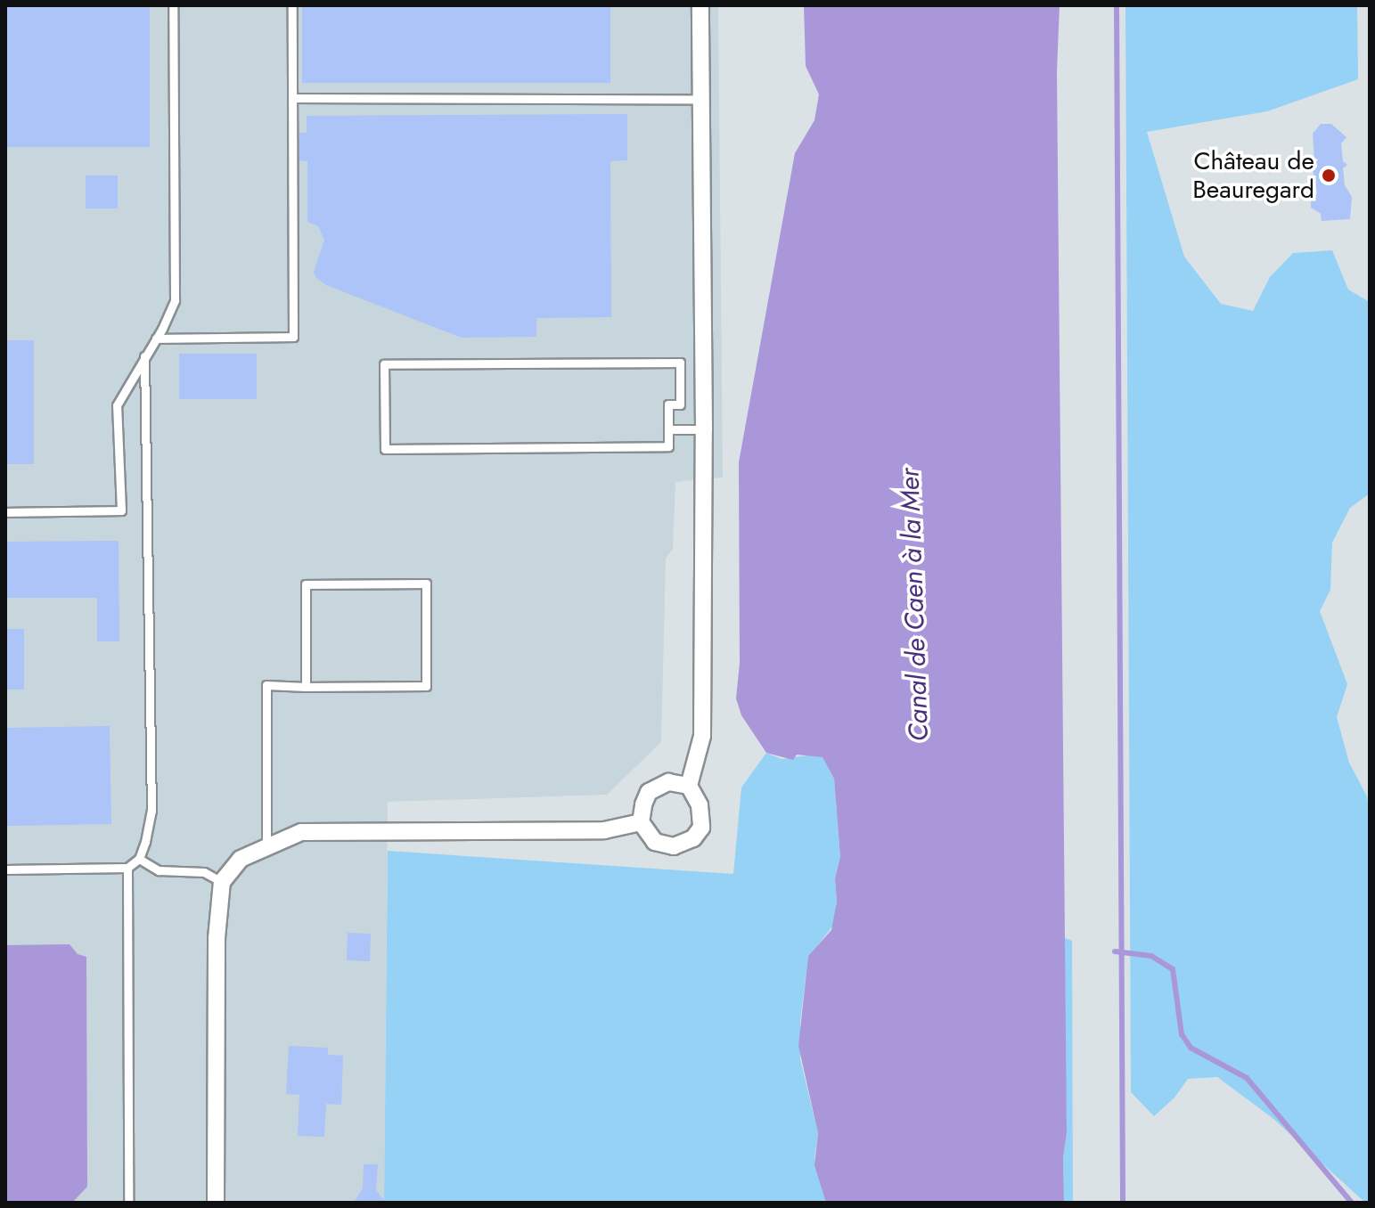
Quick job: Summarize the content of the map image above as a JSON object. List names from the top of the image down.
{
  "water": ["Canal de Caen à la Mer"],
  "places": ["Château de Beauregard"]
}
